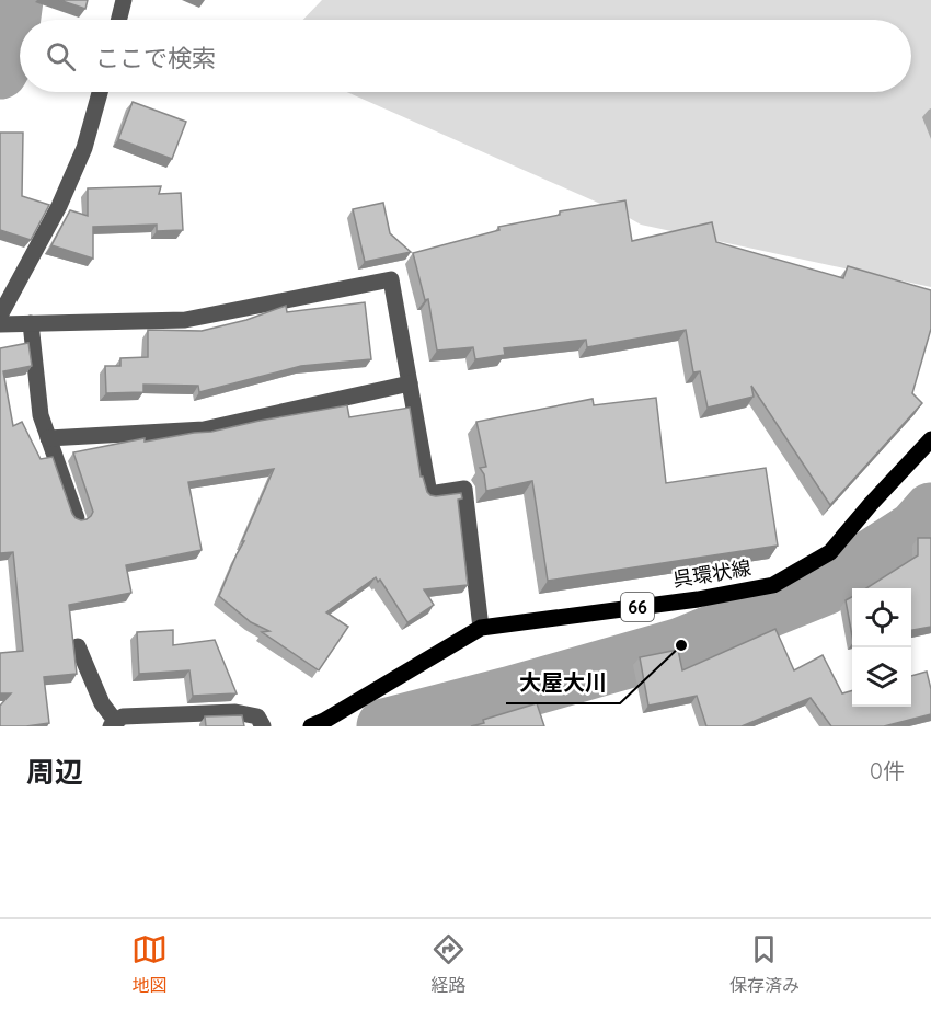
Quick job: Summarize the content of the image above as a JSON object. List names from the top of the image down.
{
  "streets": {
    "main road": ["呉環状線", "66"]
  },
  "places": ["大屋大川"],
  "page": {
    "search": "ここで検索",
    "heading": ["周辺", "0件"],
    "nav": ["地図", "経路", "保存済み"]
  }
}
